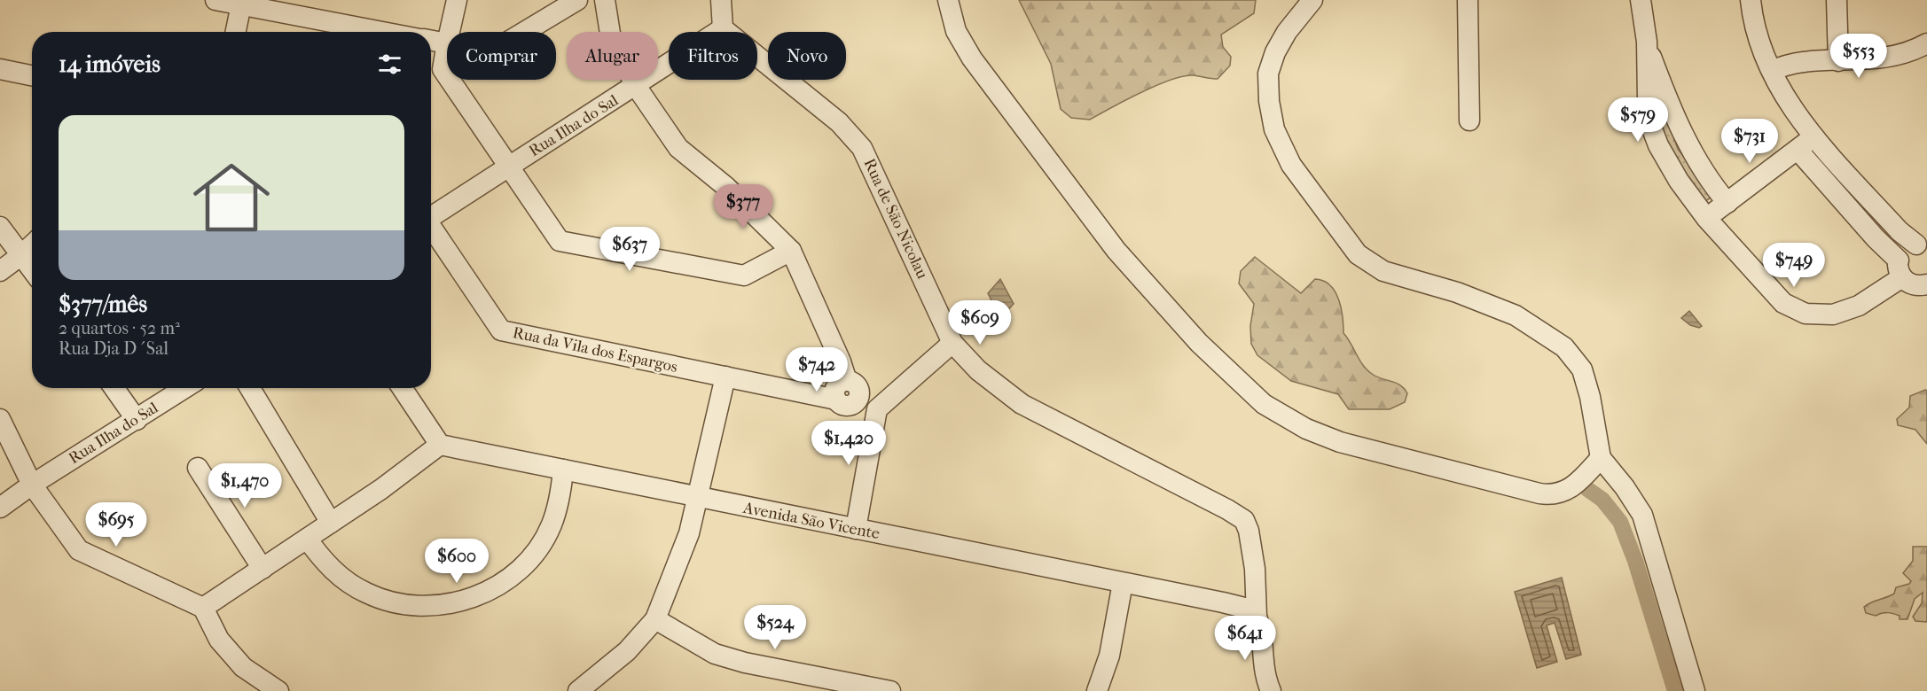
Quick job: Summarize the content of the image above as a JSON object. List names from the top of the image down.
{
  "streets": {
    "street": [
      "Rua Ilha do Sal",
      "Rua de São Nicolau",
      "Rua da Vila dos Espargos",
      "Avenida São Vicente"
    ]
  },
  "crossings": [
    ["Rua Ilha do Sal", "Rua de São Nicolau"],
    ["Rua de São Nicolau", "Avenida São Vicente"]
  ],
  "page": {
    "chip": [
      "Comprar",
      "Alugar",
      "Filtros",
      "Novo"
    ],
    "heading": "14 imóveis",
    "price": [
      "$553",
      "$579",
      "$731",
      "$377",
      "$637",
      "$749",
      "$609",
      "$742",
      "$1,420",
      "$1,470",
      "$695",
      "$600",
      "$524",
      "$641"
    ],
    "list": [
      {
        "name": "$377/mês",
        "note": "2 quartos · 52 m² · Rua Dja D´Sal"
      }
    ]
  }
}
